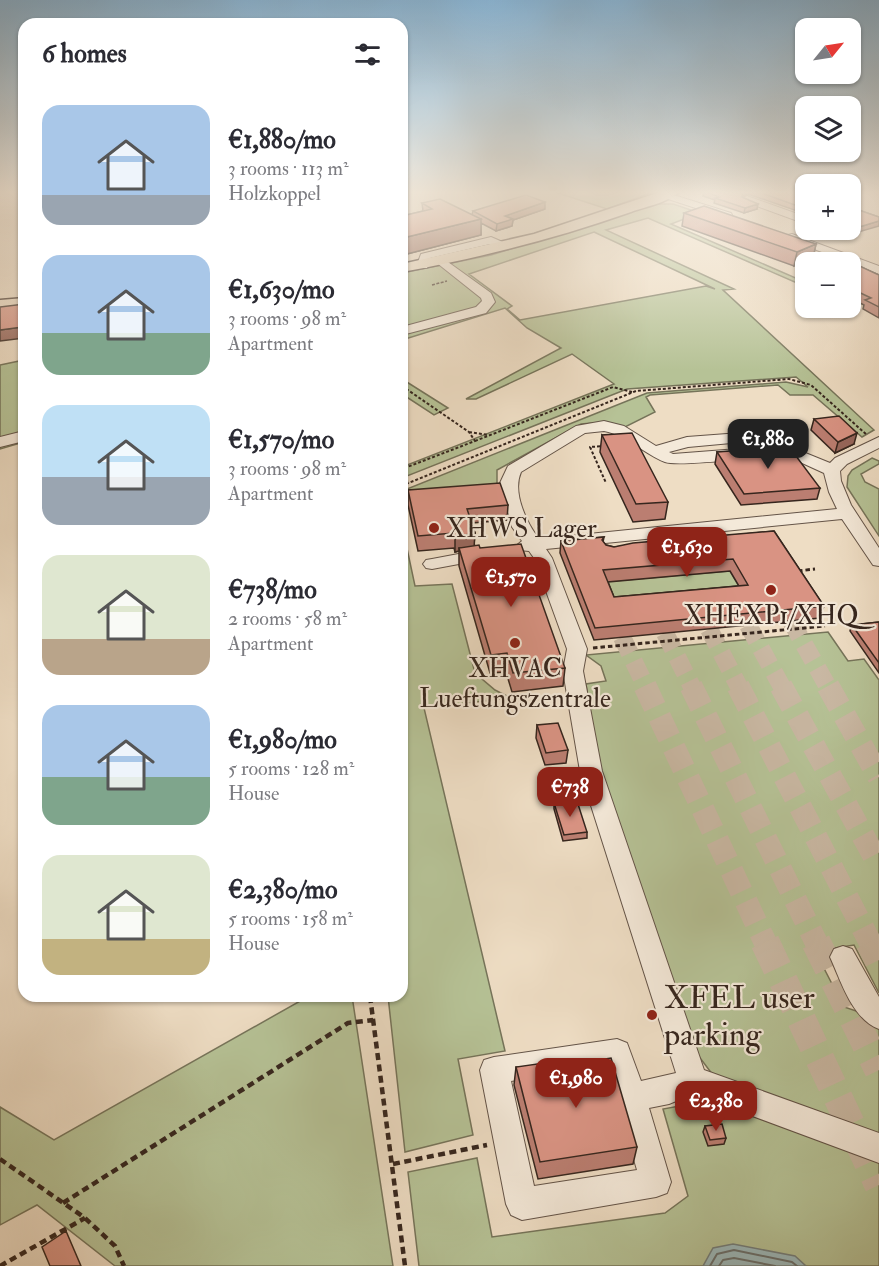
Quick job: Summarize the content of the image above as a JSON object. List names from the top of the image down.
{
  "places": [
    "XHWS Lager",
    "XHEXP1/XHQ",
    "XHVAC Lueftungszentrale",
    "XFEL user parking"
  ],
  "north": "top right",
  "page": {
    "map_buttons": ["+", "−"],
    "heading": "6 homes",
    "list": [
      {
        "name": "€1,880/mo",
        "note": "3 rooms · 113 m² · Holzkoppel"
      },
      {
        "name": "€1,630/mo",
        "note": "3 rooms · 98 m² · Apartment"
      },
      {
        "name": "€1,570/mo",
        "note": "3 rooms · 98 m² · Apartment"
      },
      {
        "name": "€738/mo",
        "note": "2 rooms · 58 m² · Apartment"
      },
      {
        "name": "€1,980/mo",
        "note": "5 rooms · 128 m² · House"
      },
      {
        "name": "€2,380/mo",
        "note": "5 rooms · 158 m² · House"
      }
    ],
    "price": [
      "€1,880",
      "€1,630",
      "€1,570",
      "€738",
      "€1,980",
      "€2,380"
    ]
  }
}
